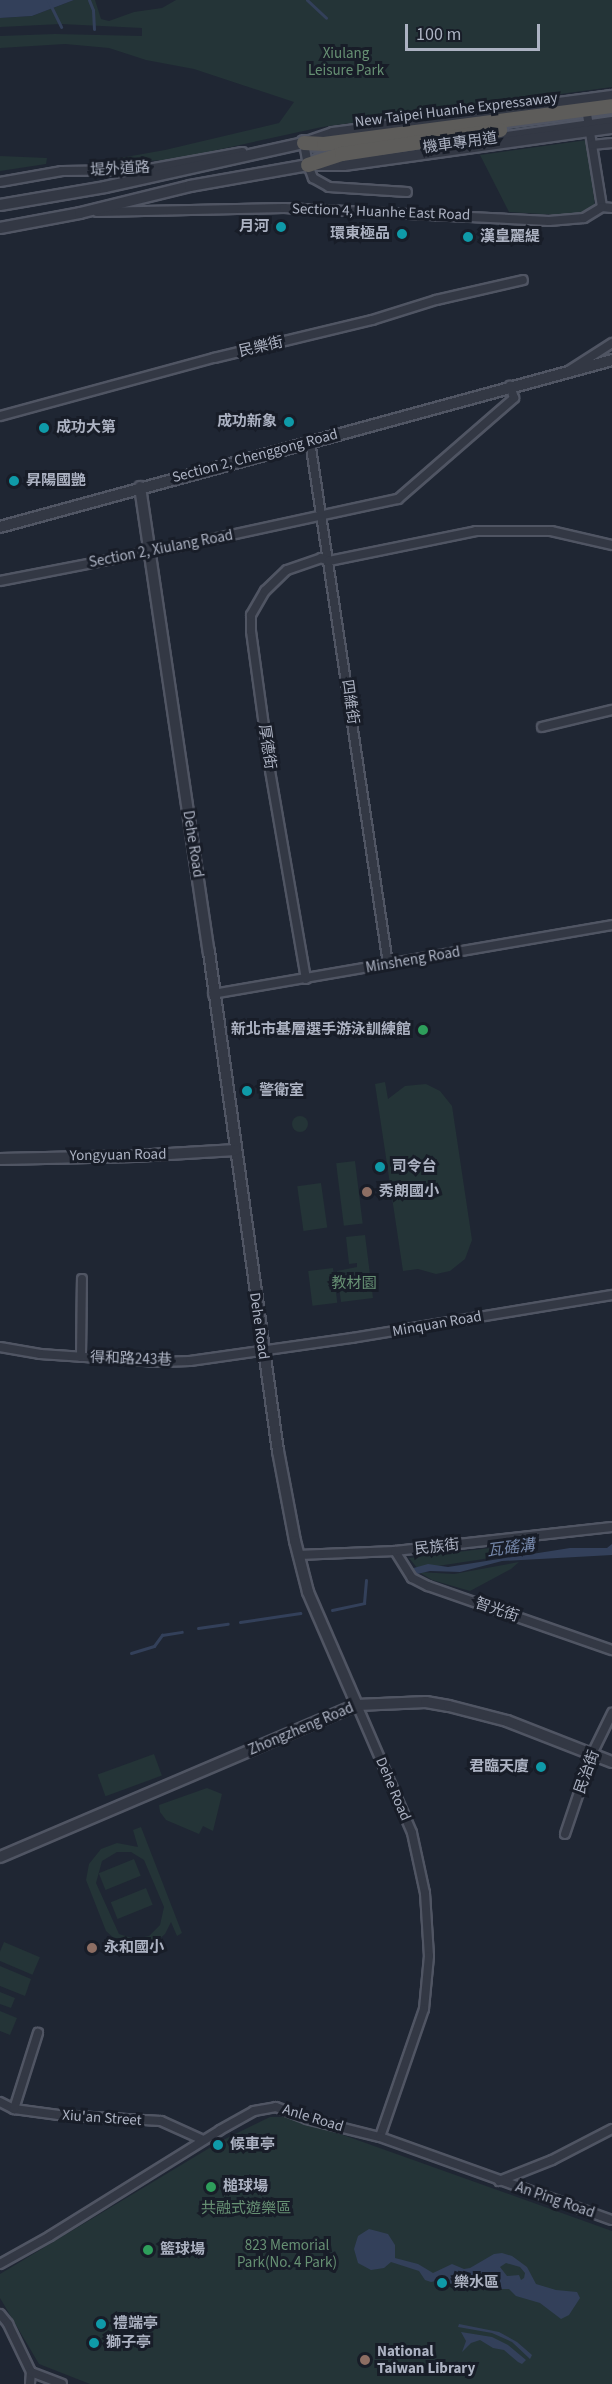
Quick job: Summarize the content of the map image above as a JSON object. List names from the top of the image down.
{
  "streets": {
    "highway": ["New Taipei Huanhe Expressaway"],
    "street": [
      "堤外道路",
      "Section 4, Huanhe East Road",
      "民樂街",
      "Section 2, Chenggong Road",
      "Section 2, Xiulang Road",
      "四維街",
      "厚德街",
      "Dehe Road",
      "Minsheng Road",
      "Yongyuan Road",
      "Minquan Road",
      "得和路243巷",
      "民族街",
      "智光街",
      "Zhongzheng Road",
      "民治街",
      "Xiu'an Street",
      "Anle Road",
      "An Ping Road"
    ]
  },
  "crossings": [
    ["New Taipei Huanhe Expressaway", "Section 4, Huanhe East Road"],
    ["Section 2, Chenggong Road", "Section 2, Xiulang Road"],
    ["Section 2, Chenggong Road", "四維街"],
    ["Section 2, Chenggong Road", "Dehe Road"],
    ["Section 2, Xiulang Road", "四維街"],
    ["Section 2, Xiulang Road", "Dehe Road"],
    ["四維街", "厚德街"],
    ["四維街", "Minsheng Road"],
    ["厚德街", "Minsheng Road"],
    ["Dehe Road", "Minsheng Road"],
    ["Dehe Road", "Yongyuan Road"],
    ["Dehe Road", "Minquan Road"],
    ["Dehe Road", "得和路243巷"],
    ["Dehe Road", "民族街"],
    ["Dehe Road", "Zhongzheng Road"],
    ["Dehe Road", "Anle Road"],
    ["Minquan Road", "得和路243巷"],
    ["民族街", "智光街"],
    ["Zhongzheng Road", "民治街"],
    ["Xiu'an Street", "Anle Road"],
    ["Anle Road", "An Ping Road"]
  ],
  "water": ["瓦磘溝"],
  "parks": [
    "Xiulang Leisure Park",
    "教材園",
    "共融式遊樂區",
    "823 Memorial Park(No. 4 Park)"
  ],
  "places": [
    "月河",
    "環東極品",
    "漢皇麗緹",
    "成功新象",
    "成功大第",
    "昇陽國艷",
    "新北市基層選手游泳訓練館",
    "警衛室",
    "司令台",
    "秀朗國小",
    "君臨天廈",
    "永和國小",
    "候車亭",
    "槌球場",
    "籃球場",
    "樂水區",
    "禮端亭",
    "獅子亭",
    "National Taiwan Library"
  ],
  "scale_bar": "100 m"
}
